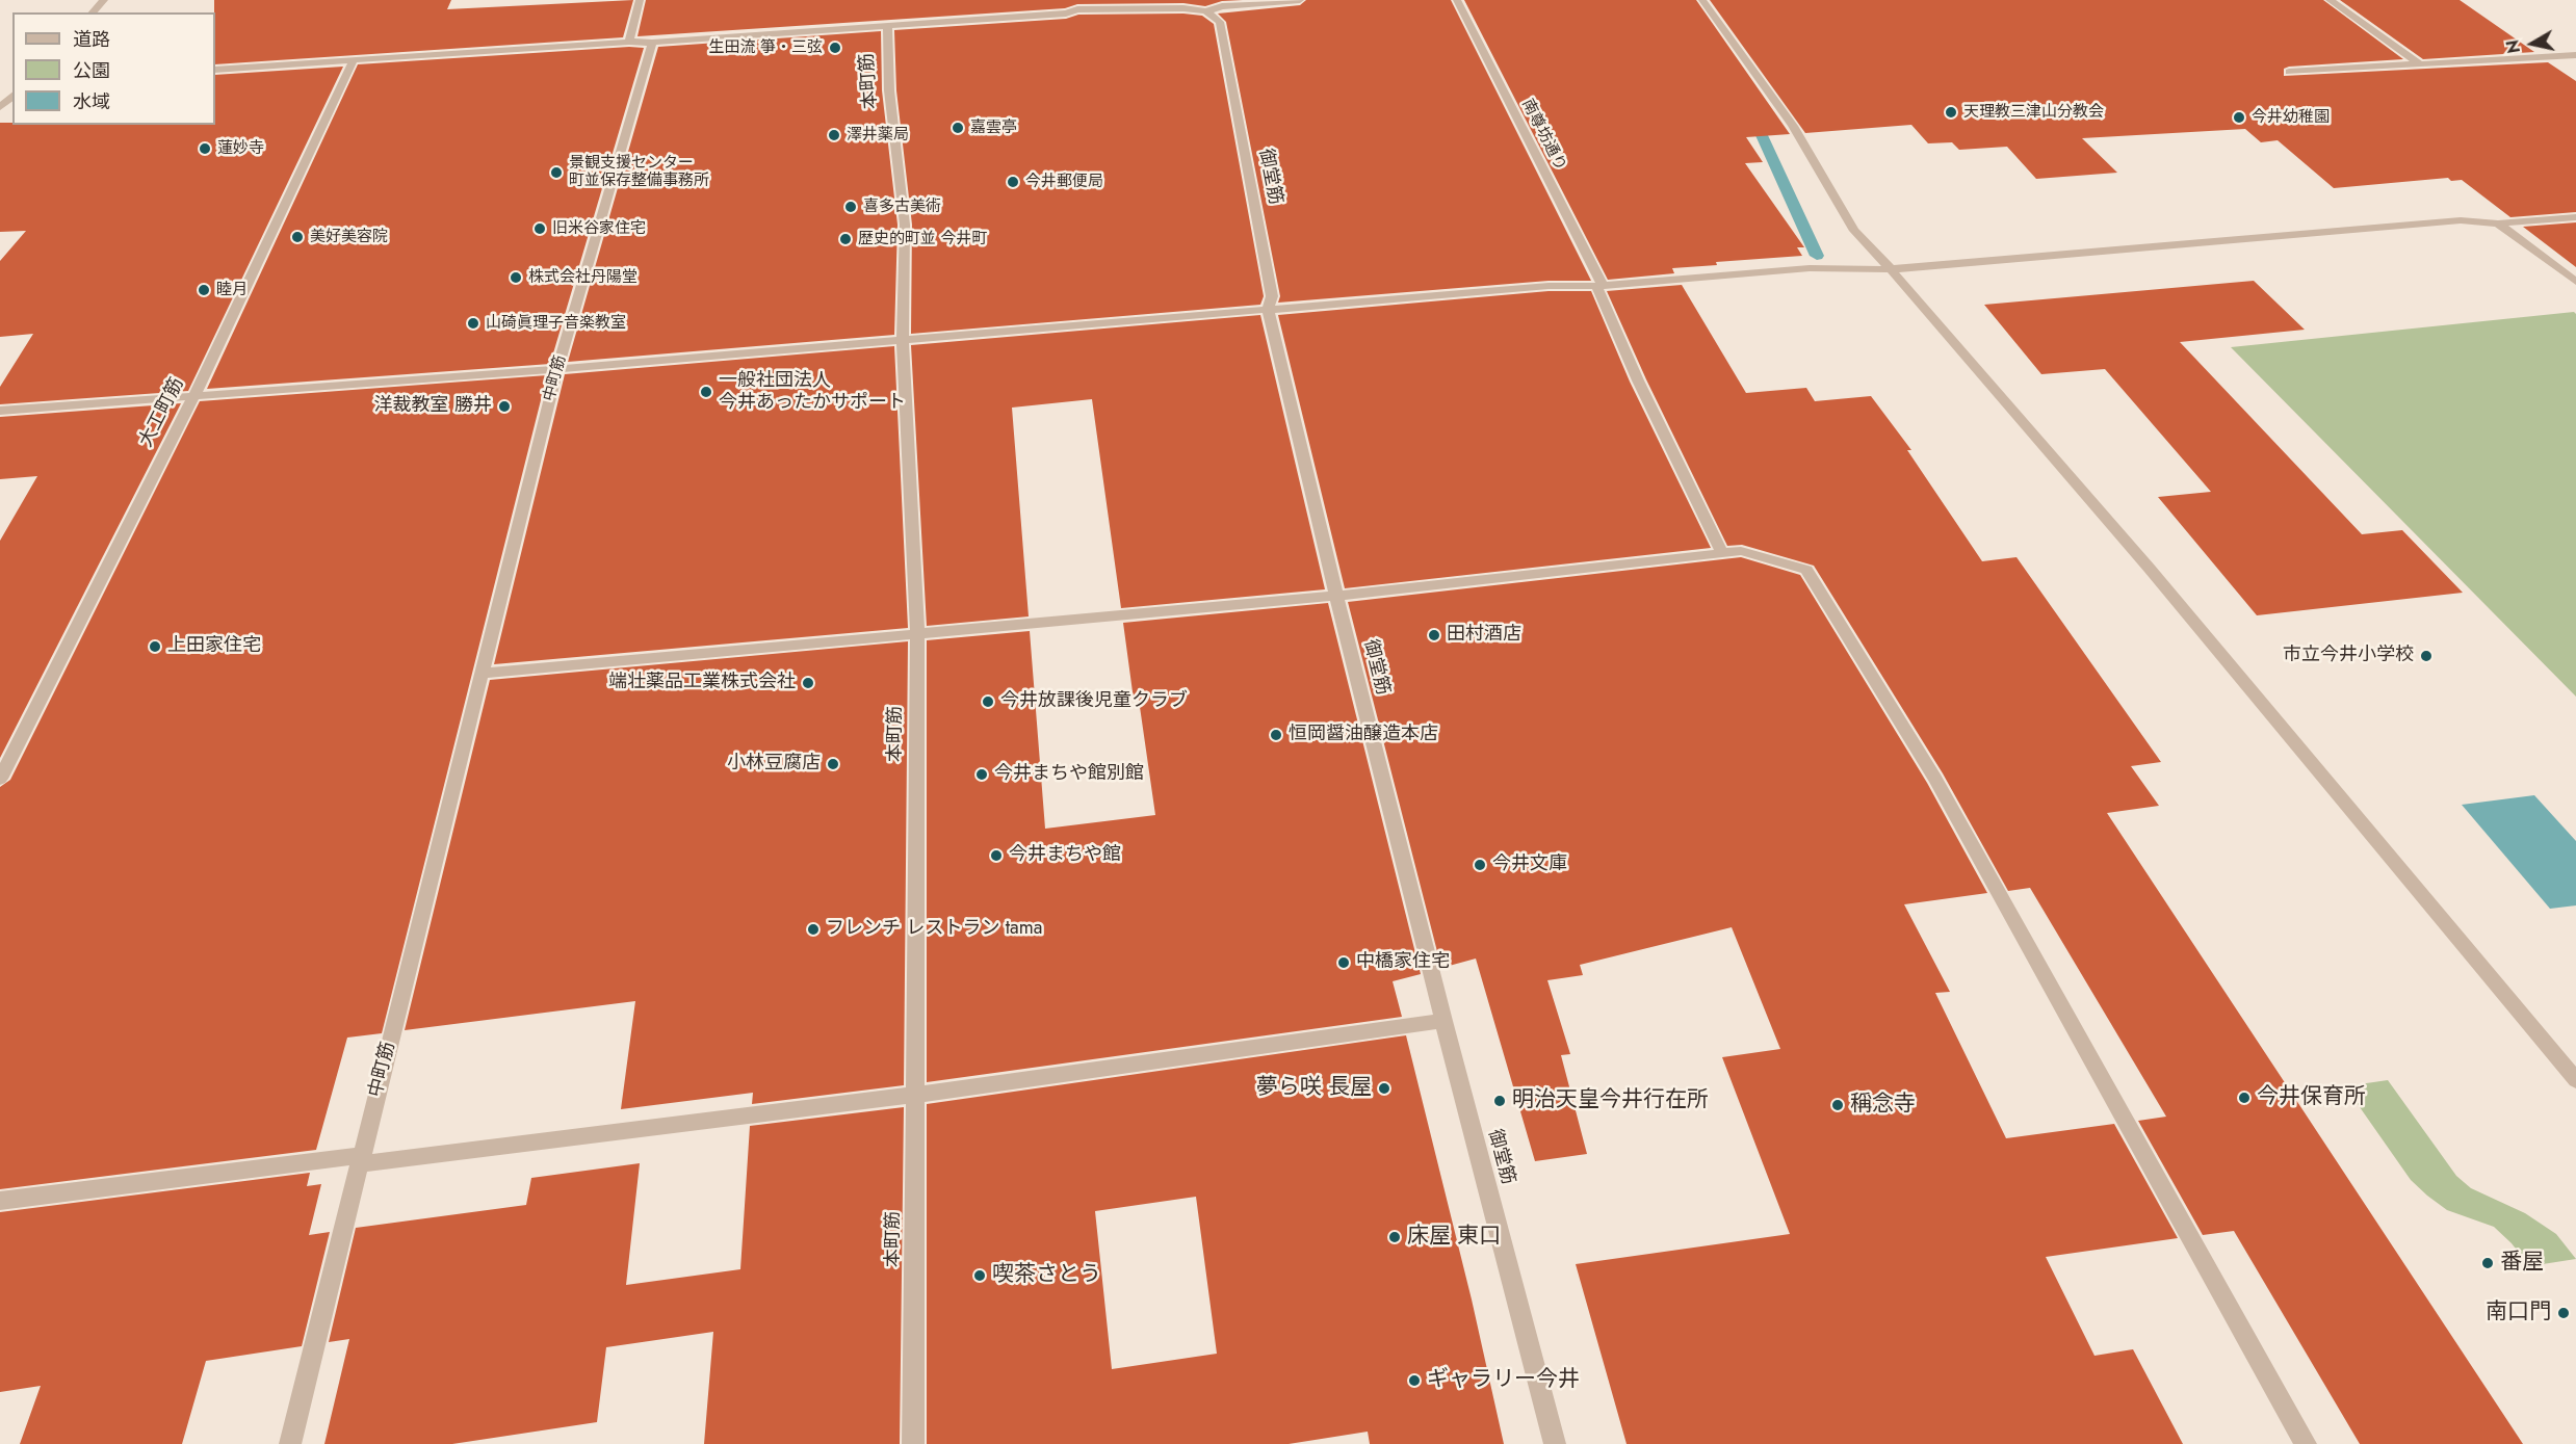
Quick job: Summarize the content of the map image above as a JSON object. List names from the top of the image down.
{
  "streets": {
    "street": [
      "本町筋",
      "南尊坊通り",
      "御堂筋",
      "中町筋",
      "大工町筋"
    ]
  },
  "places": [
    "生田流 箏・三弦",
    "天理教三津山分教会",
    "今井幼稚園",
    "嘉雲亭",
    "澤井薬局",
    "蓮妙寺",
    "景観支援センター 町並保存整備事務所",
    "今井郵便局",
    "喜多古美術",
    "旧米谷家住宅",
    "美好美容院",
    "歴史的町並 今井町",
    "株式会社丹陽堂",
    "睦月",
    "山碕眞理子音楽教室",
    "一般社団法人 今井あったかサポート",
    "洋裁教室 勝井",
    "田村酒店",
    "上田家住宅",
    "市立今井小学校",
    "端壮薬品工業株式会社",
    "今井放課後児童クラブ",
    "恒岡醤油醸造本店",
    "小林豆腐店",
    "今井まちや館別館",
    "今井まちや館",
    "今井文庫",
    "フレンチ レストラン tama",
    "中橋家住宅",
    "夢ら咲 長屋",
    "今井保育所",
    "明治天皇今井行在所",
    "稱念寺",
    "床屋 東口",
    "番屋",
    "喫茶さとう",
    "南口門",
    "ギャラリー今井"
  ],
  "legend": ["道路", "公園", "水域"],
  "north": "left"
}
